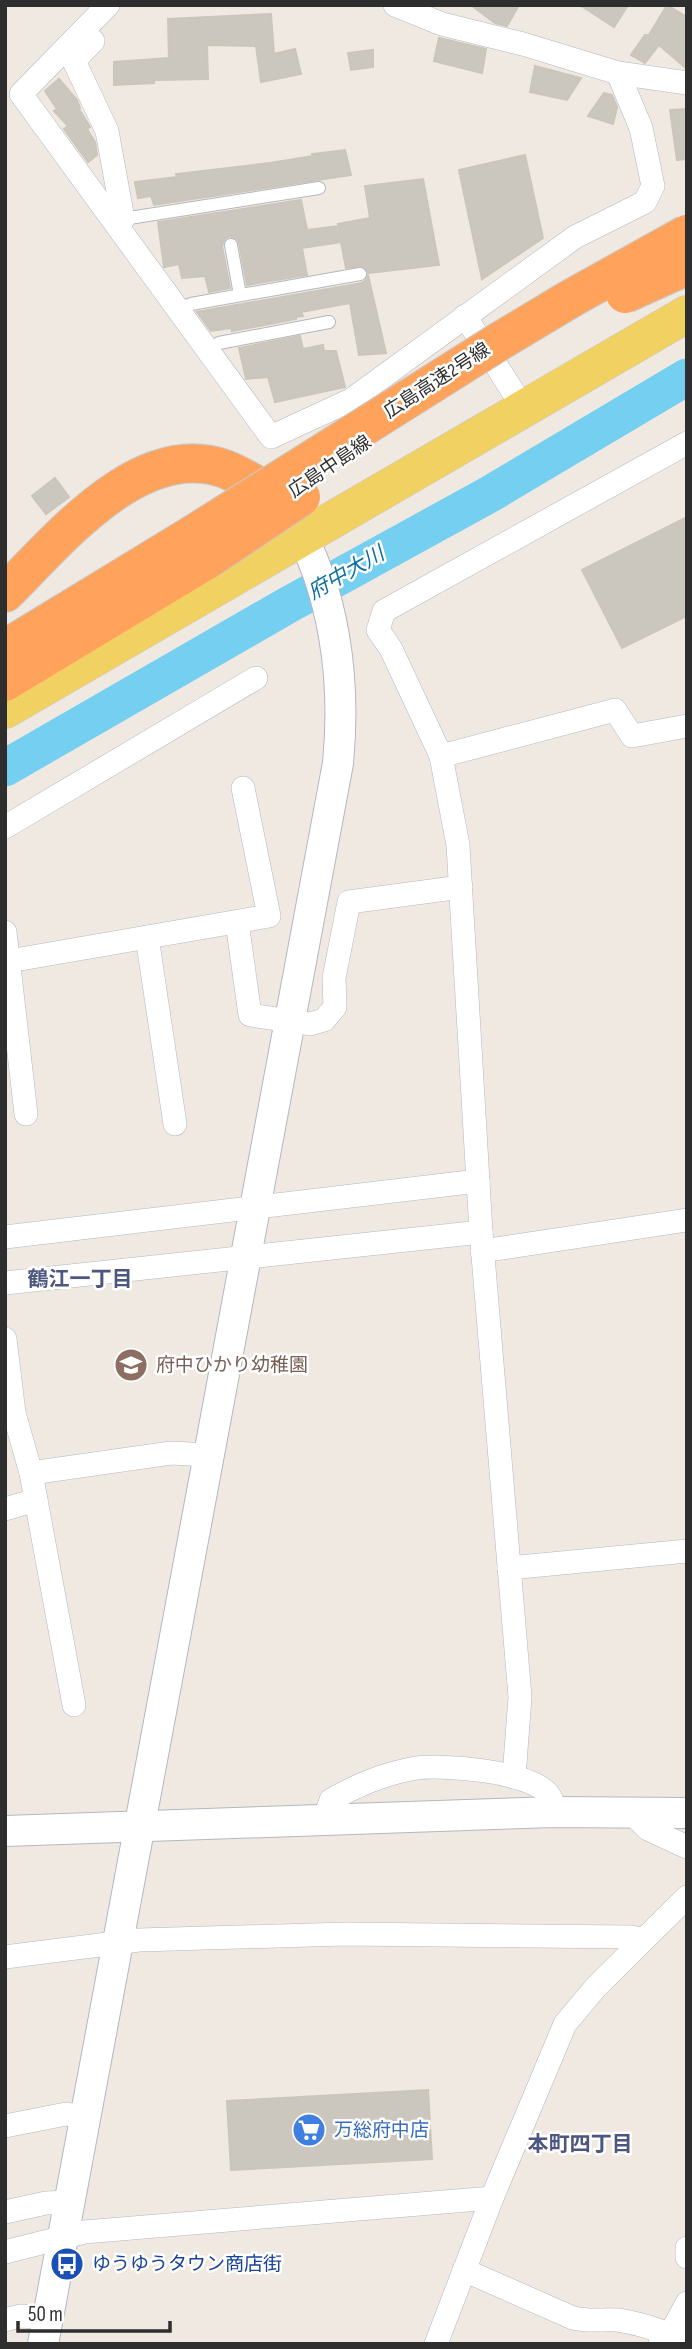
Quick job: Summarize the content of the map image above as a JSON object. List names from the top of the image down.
{
  "streets": {
    "highway": ["広島高速2号線"],
    "main road": ["広島中島線"]
  },
  "districts": ["鶴江一丁目", "本町四丁目"],
  "water": ["府中大川"],
  "places": {
    "school or university": ["府中ひかり幼稚園"],
    "supermarket": ["万総府中店"],
    "bus stop": ["ゆうゆうタウン商店街"]
  },
  "scale_bar": "50 m"
}
